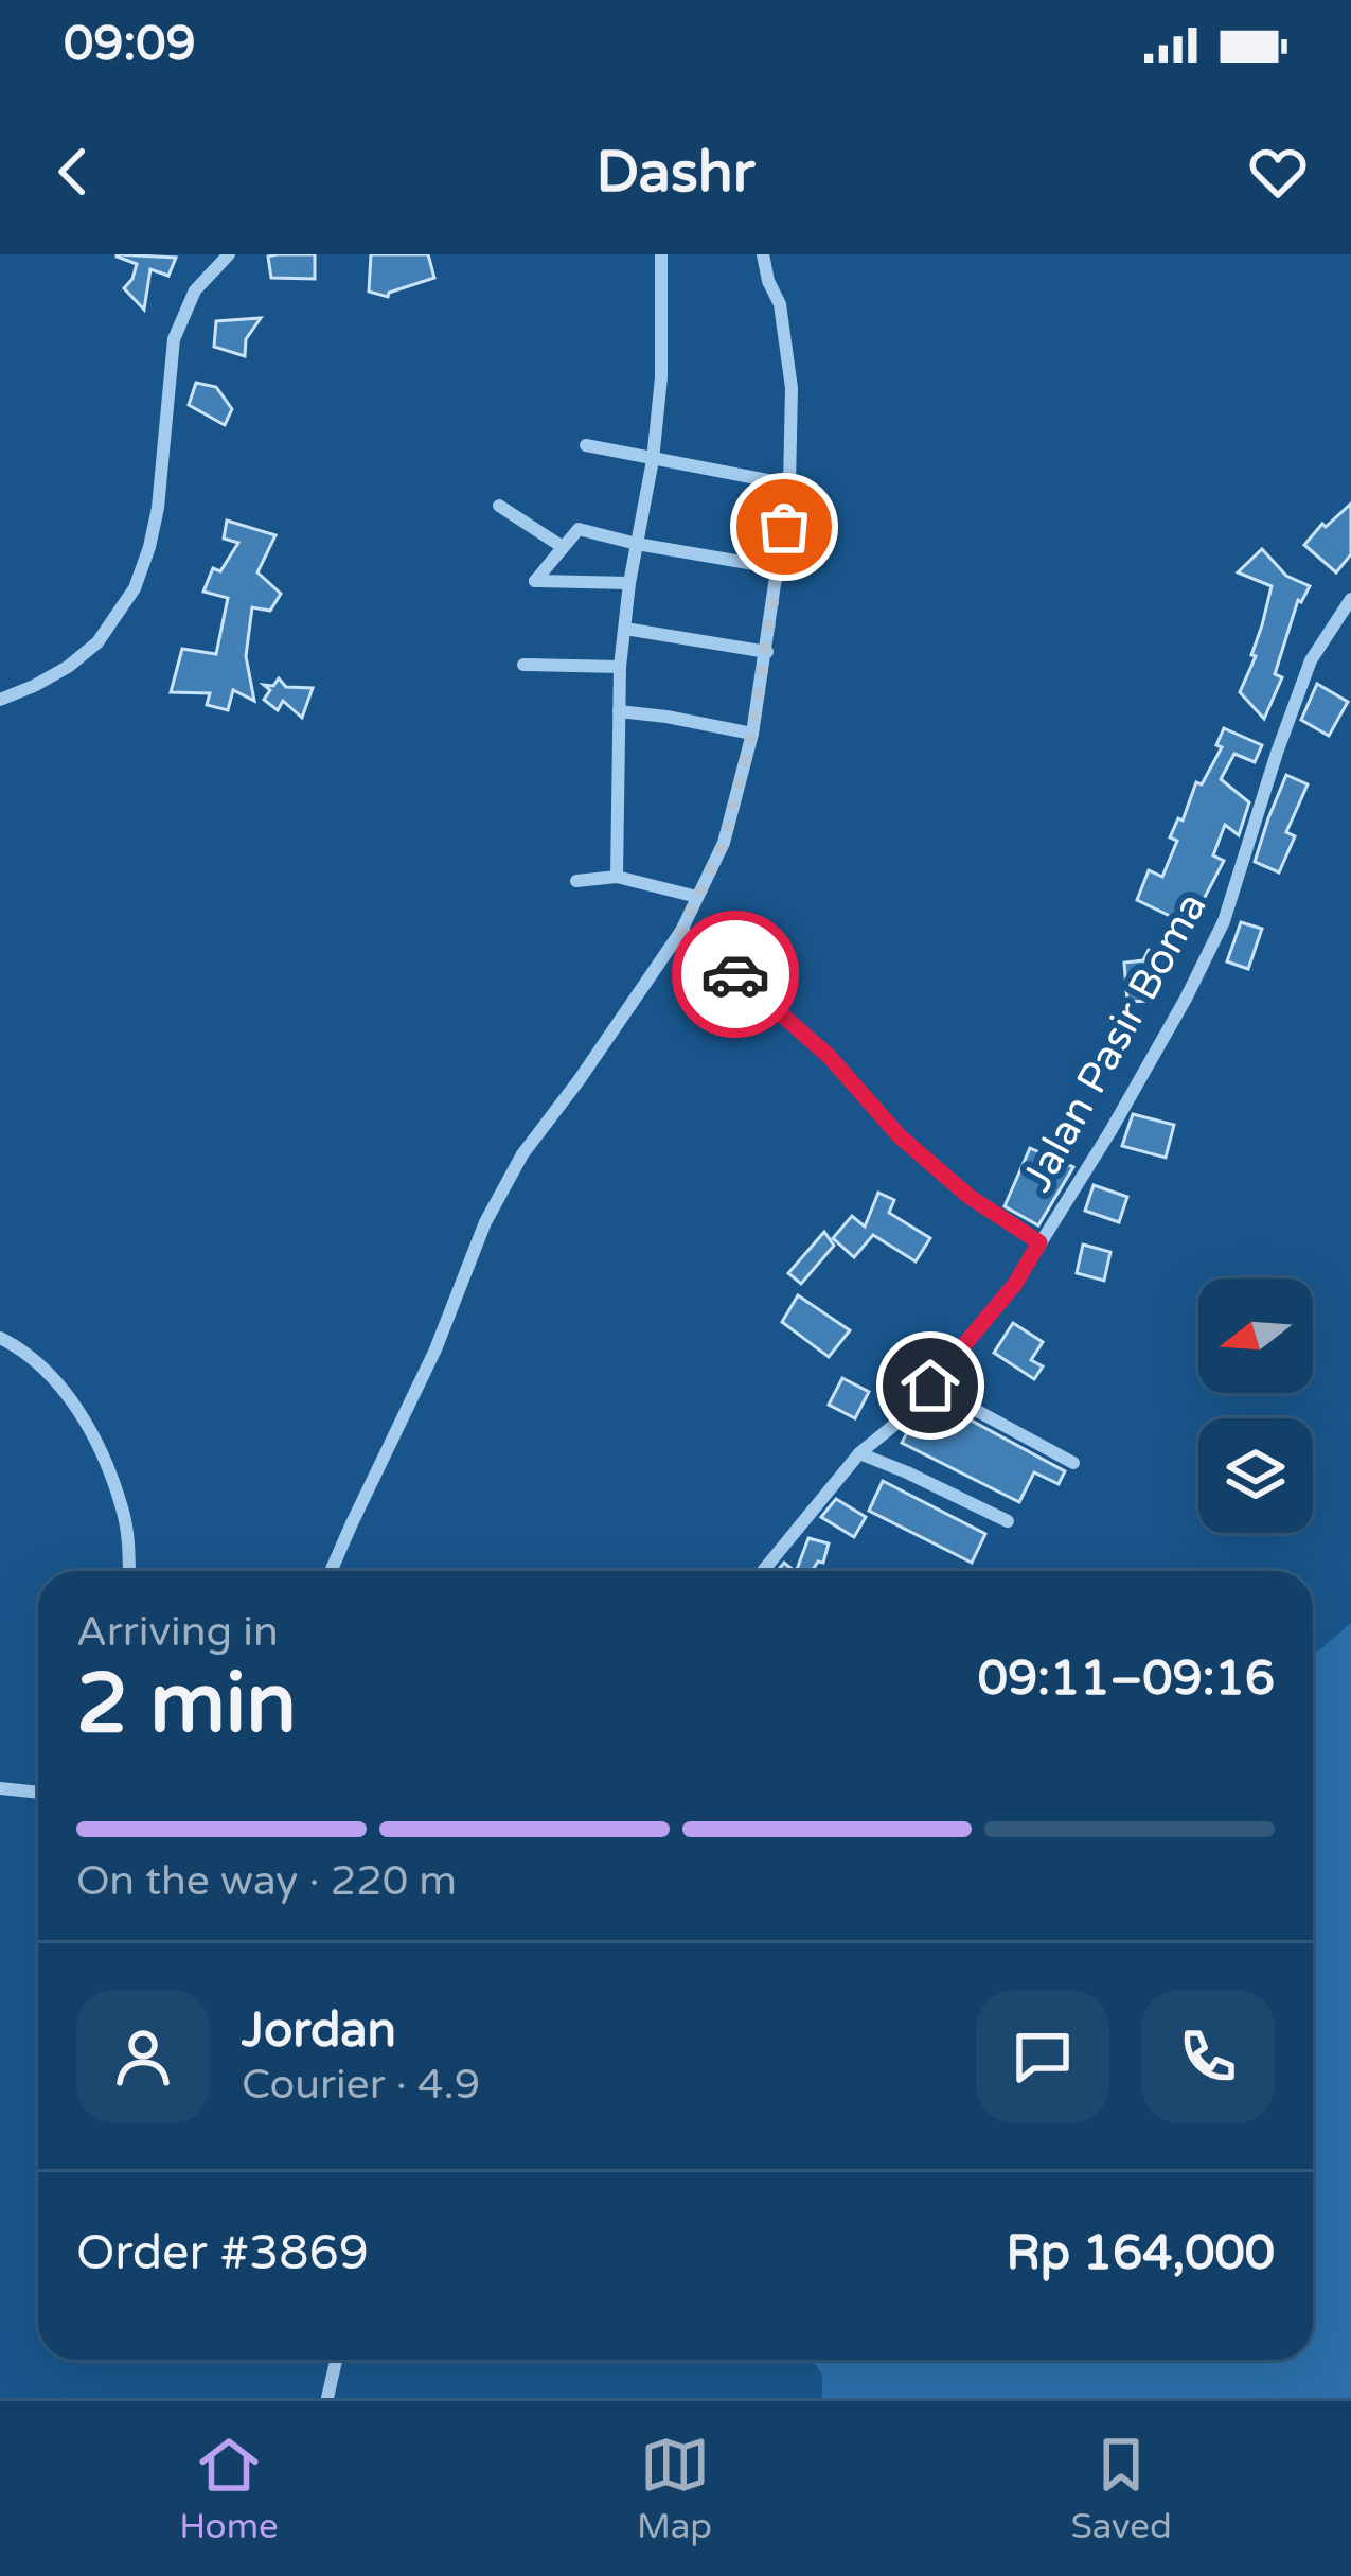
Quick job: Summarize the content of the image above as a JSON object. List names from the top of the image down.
{
  "streets": {
    "street": ["Jalan Pasir Boma"]
  },
  "north": "left",
  "page": {
    "status": "09:09",
    "header": "Dashr",
    "heading": ["2 min", "Arriving in", "09:11–09:16"],
    "panel": [
      "Jordan",
      "Courier · 4.9",
      "Order #3869",
      "Rp 164,000"
    ],
    "bar": "On the way · 220 m",
    "tabs": ["Home", "Map", "Saved"]
  }
}
